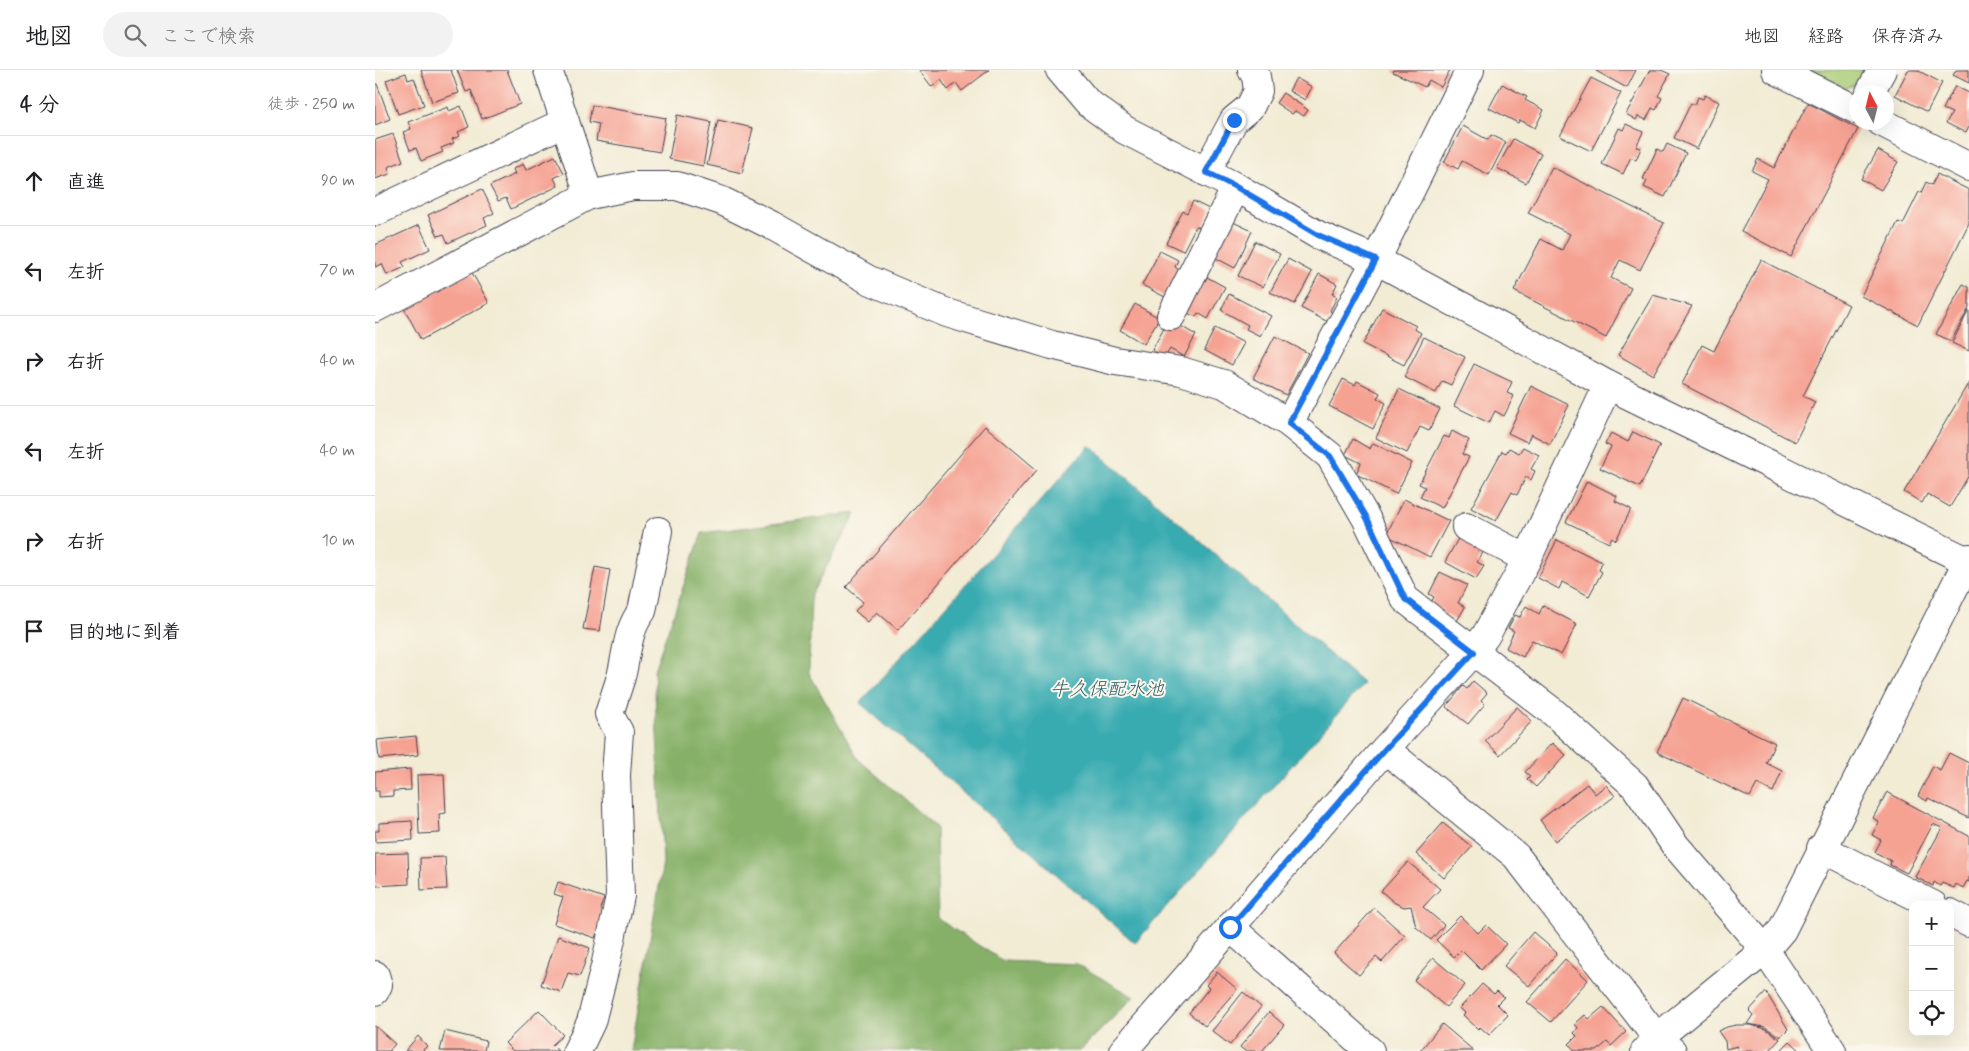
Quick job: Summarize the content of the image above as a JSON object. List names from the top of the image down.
{
  "water": ["牛久保配水池"],
  "north": "top",
  "page": {
    "header": "地図",
    "search": "ここで検索",
    "nav": ["地図", "経路", "保存済み"],
    "heading": ["4 分", "徒歩 · 250 m"],
    "list": [
      ["直進", "90 m"],
      ["左折", "70 m"],
      ["右折", "40 m"],
      ["左折", "40 m"],
      ["右折", "10 m"],
      "目的地に到着"
    ],
    "map_buttons": ["+", "−"]
  }
}
